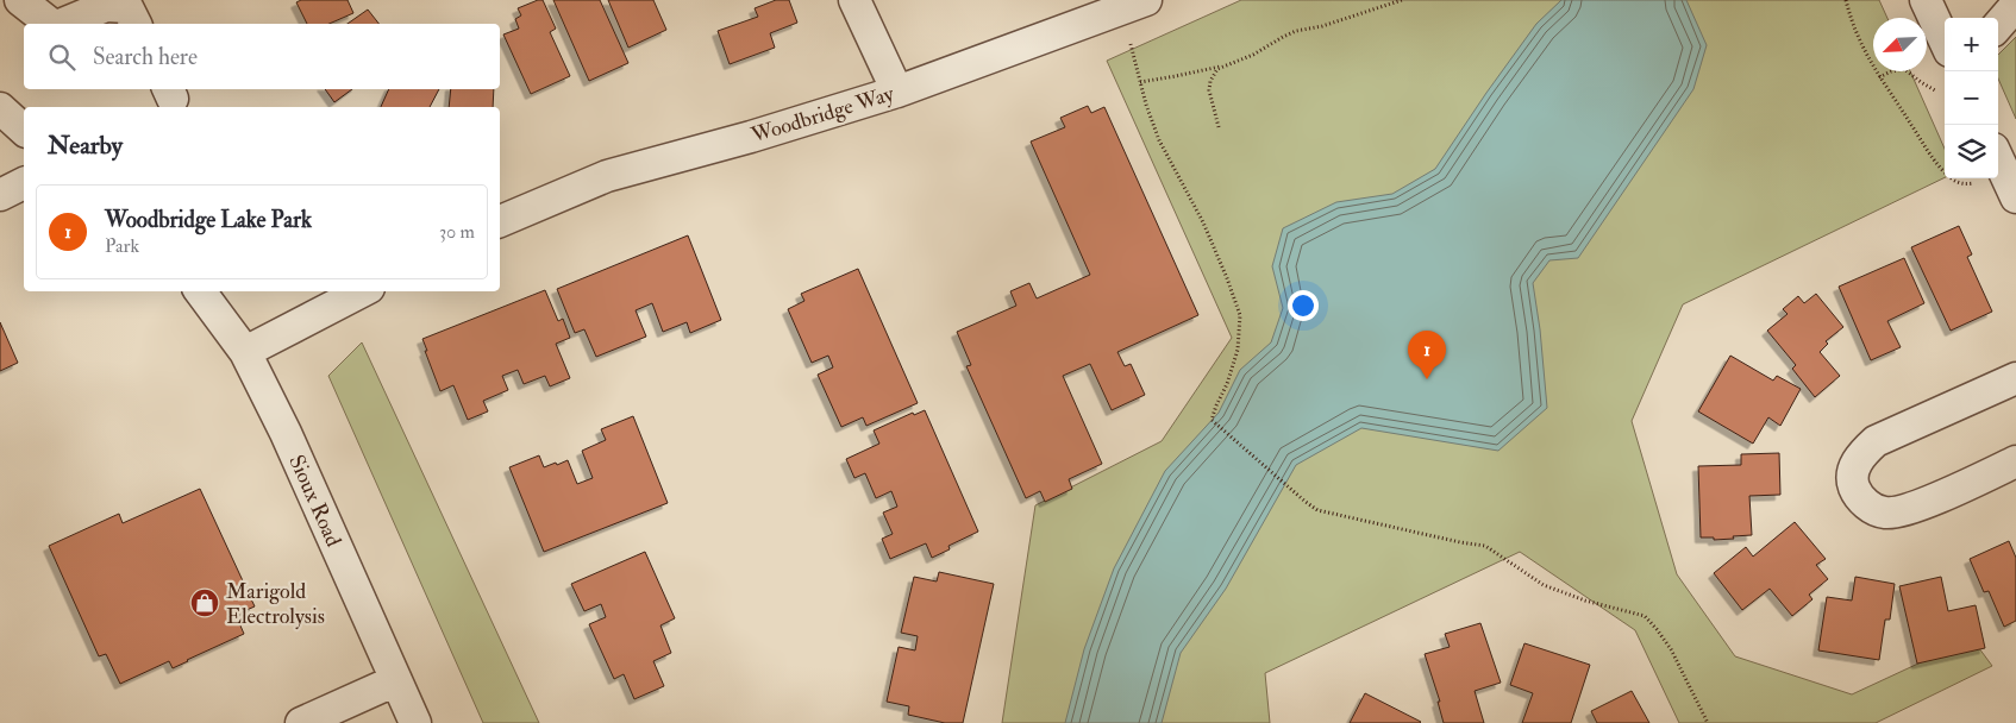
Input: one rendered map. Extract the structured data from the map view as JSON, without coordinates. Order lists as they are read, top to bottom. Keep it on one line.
{"streets":{"street":["Woodbridge Way","Sioux Road"]},"places":{"shop":["Marigold Electrolysis"]},"north":"bottom left","page":{"map_buttons":["+","−"],"search":"Search here","heading":"Nearby","list":[{"mark":"1","name":"Woodbridge Lake Park","note":"Park","value":"30 m"}],"pins":"1"}}
